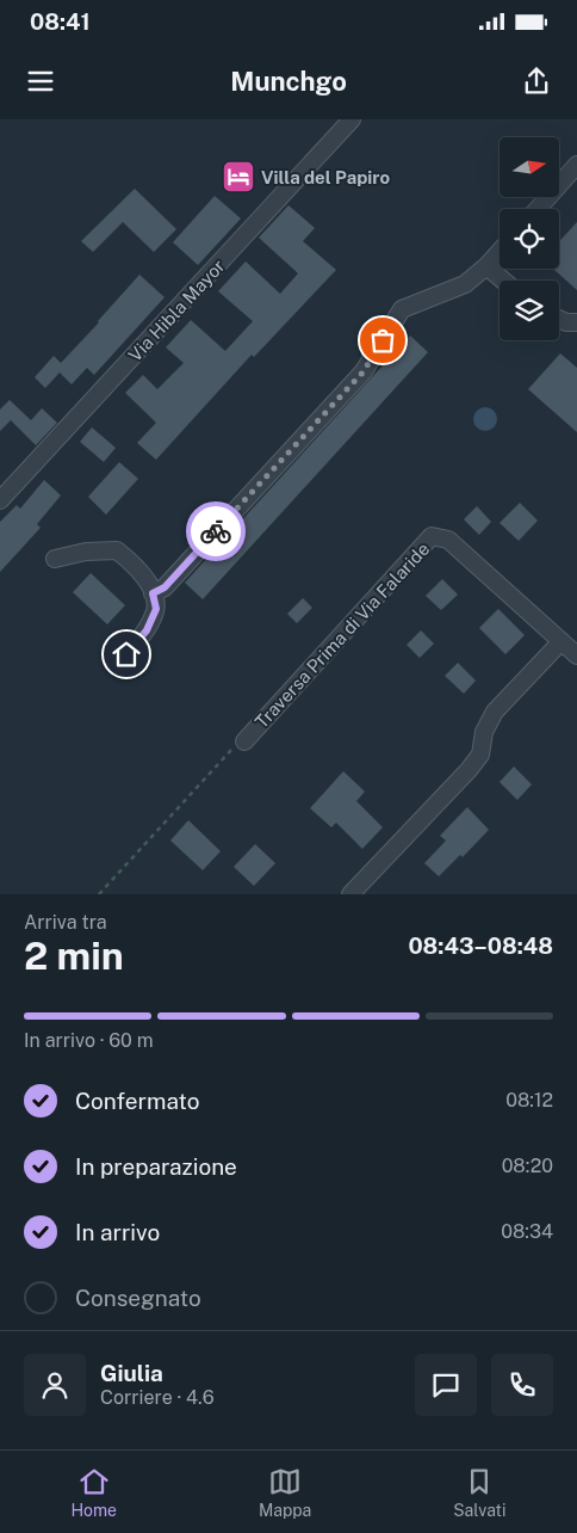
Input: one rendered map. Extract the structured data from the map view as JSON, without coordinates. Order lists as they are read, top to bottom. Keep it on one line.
{"streets":{"street":["Via Hibla Mayor","Traversa Prima di Via Falaride"]},"places":{"hotel":["Villa del Papiro"]},"north":"right","page":{"status":"08:41","header":"Munchgo","heading":["2 min","Arriva tra","08:43–08:48"],"panel":["Giulia","Corriere · 4.6"],"bar":"In arrivo · 60 m","list":[["Confermato","08:12"],["In preparazione","08:20"],["In arrivo","08:34"],"Consegnato"],"tabs":["Home","Mappa","Salvati"]}}
